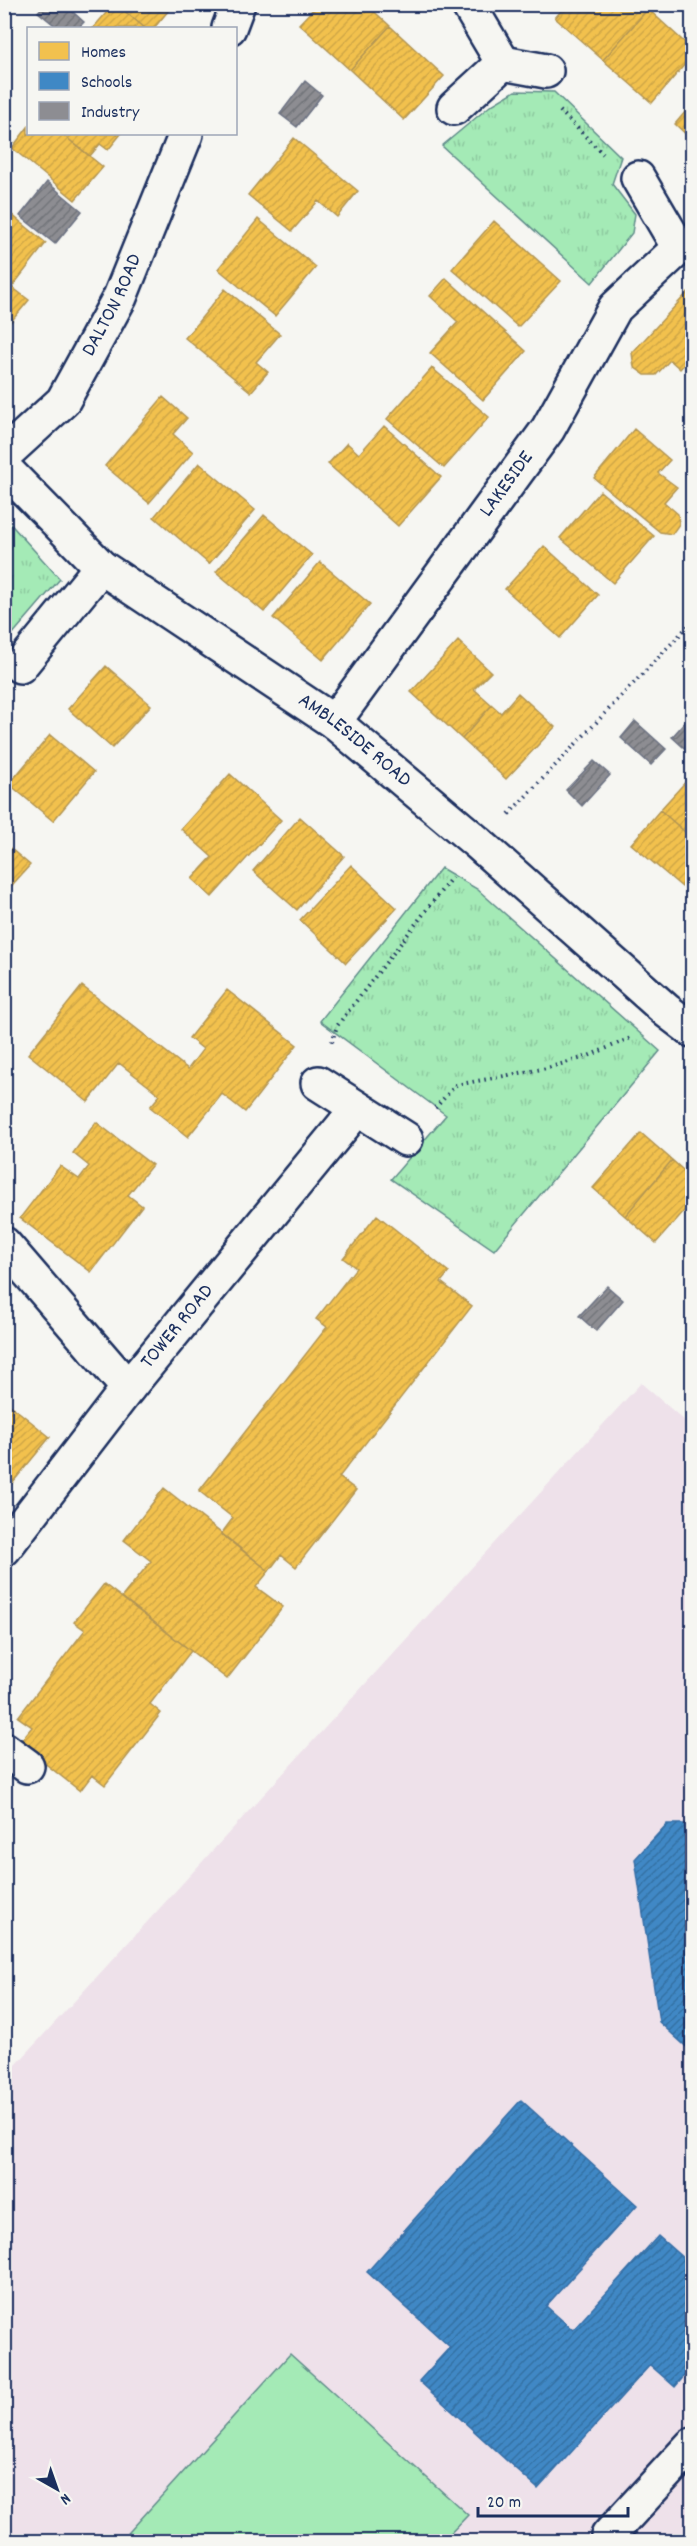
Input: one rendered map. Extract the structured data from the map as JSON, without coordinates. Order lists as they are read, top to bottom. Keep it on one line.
{"streets":{"street":["DALTON ROAD","LAKESIDE","AMBLESIDE ROAD","TOWER ROAD"]},"crossings":[["LAKESIDE","AMBLESIDE ROAD"]],"legend":["Homes","Schools","Industry"],"scale_bar":"20 m","north":"bottom right"}
